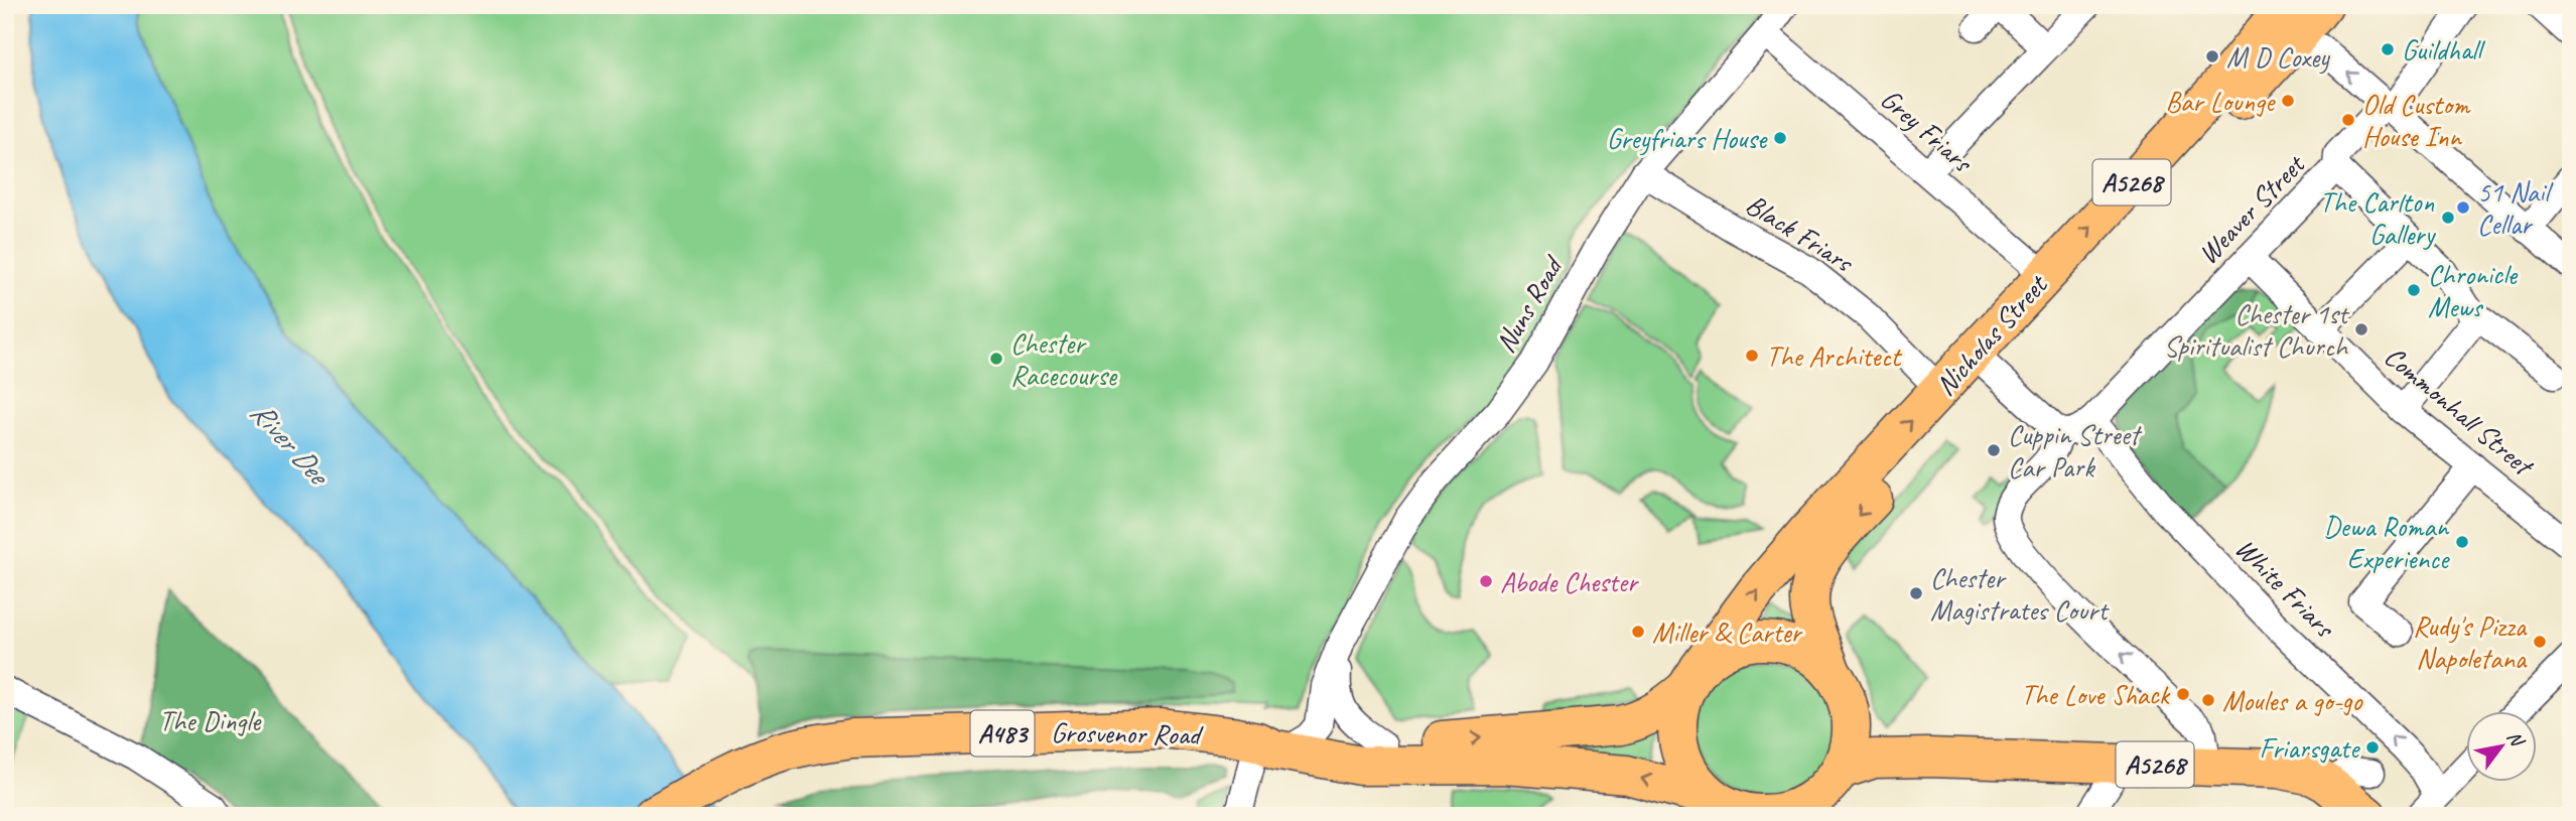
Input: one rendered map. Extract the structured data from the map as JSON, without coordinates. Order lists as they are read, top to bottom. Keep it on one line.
{"streets":{"highway":["A5268","Nicholas Street","A483","Grosvenor Road"],"street":["Grey Friars","Weaver Street","Black Friars","Nuns Road","Commonhall Street","White Friars"]},"crossings":[["Grey Friars","Nuns Road"],["Grey Friars","Nicholas Street"],["A5268","Nicholas Street"],["A5268","Grosvenor Road"],["Weaver Street","Commonhall Street"],["Weaver Street","White Friars"],["Black Friars","Nuns Road"],["Black Friars","Nicholas Street"],["Nuns Road","Grosvenor Road"],["Nicholas Street","Grosvenor Road"]],"one_way":["White Friars"],"water":["River Dee"],"parks":["The Dingle"],"places":["Guildhall","M D Coxey","Bar Lounge","Old Custom House Inn","Greyfriars House","51 Nail Cellar","The Carlton Gallery","Chronicle Mews","Chester 1st Spiritualist Church","The Architect","Chester Racecourse","Cuppin Street Car Park","Dewa Roman Experience","Abode Chester","Chester Magistrates Court","Miller & Carter","Rudy's Pizza Napoletana","The Love Shack","Moules a go-go","Friarsgate"],"north":"top right"}
